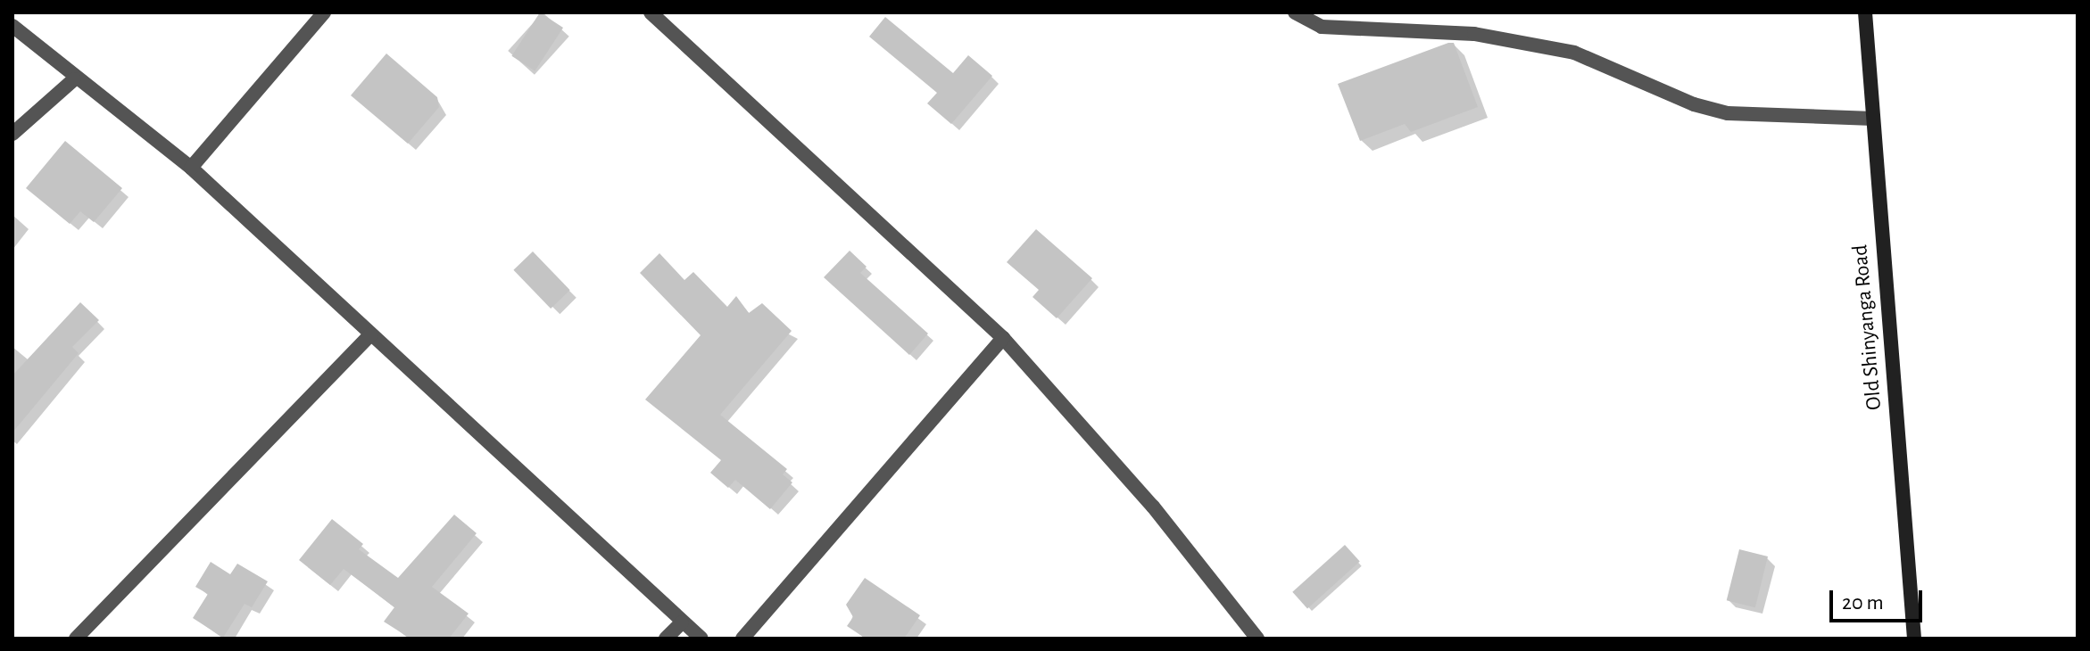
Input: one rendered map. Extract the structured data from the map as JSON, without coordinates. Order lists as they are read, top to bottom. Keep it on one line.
{"streets":{"main road":["Old Shinyanga Road"]},"scale_bar":"20 m"}
